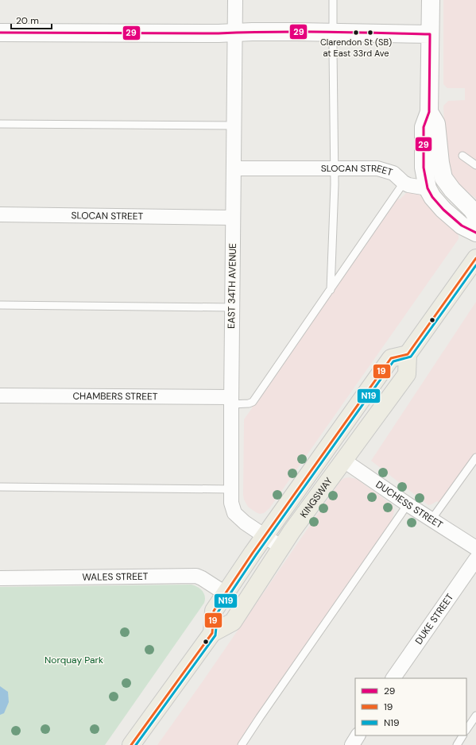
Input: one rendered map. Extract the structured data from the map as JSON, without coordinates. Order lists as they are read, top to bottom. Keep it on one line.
{"streets":{"main road":["KINGSWAY"],"street":["SLOCAN STREET","EAST 34TH AVENUE","CHAMBERS STREET","DUCHESS STREET","WALES STREET","DUKE STREET"]},"crossings":[["SLOCAN STREET","EAST 34TH AVENUE"],["EAST 34TH AVENUE","CHAMBERS STREET"],["EAST 34TH AVENUE","KINGSWAY"],["KINGSWAY","DUCHESS STREET"],["KINGSWAY","WALES STREET"]],"parks":["Norquay Park"],"places":["Clarendon St (SB) at East 33rd Ave"],"lines":["transit line 29","transit line 19","transit line N19"],"legend":["29","19","N19"],"scale_bar":"20 m"}
